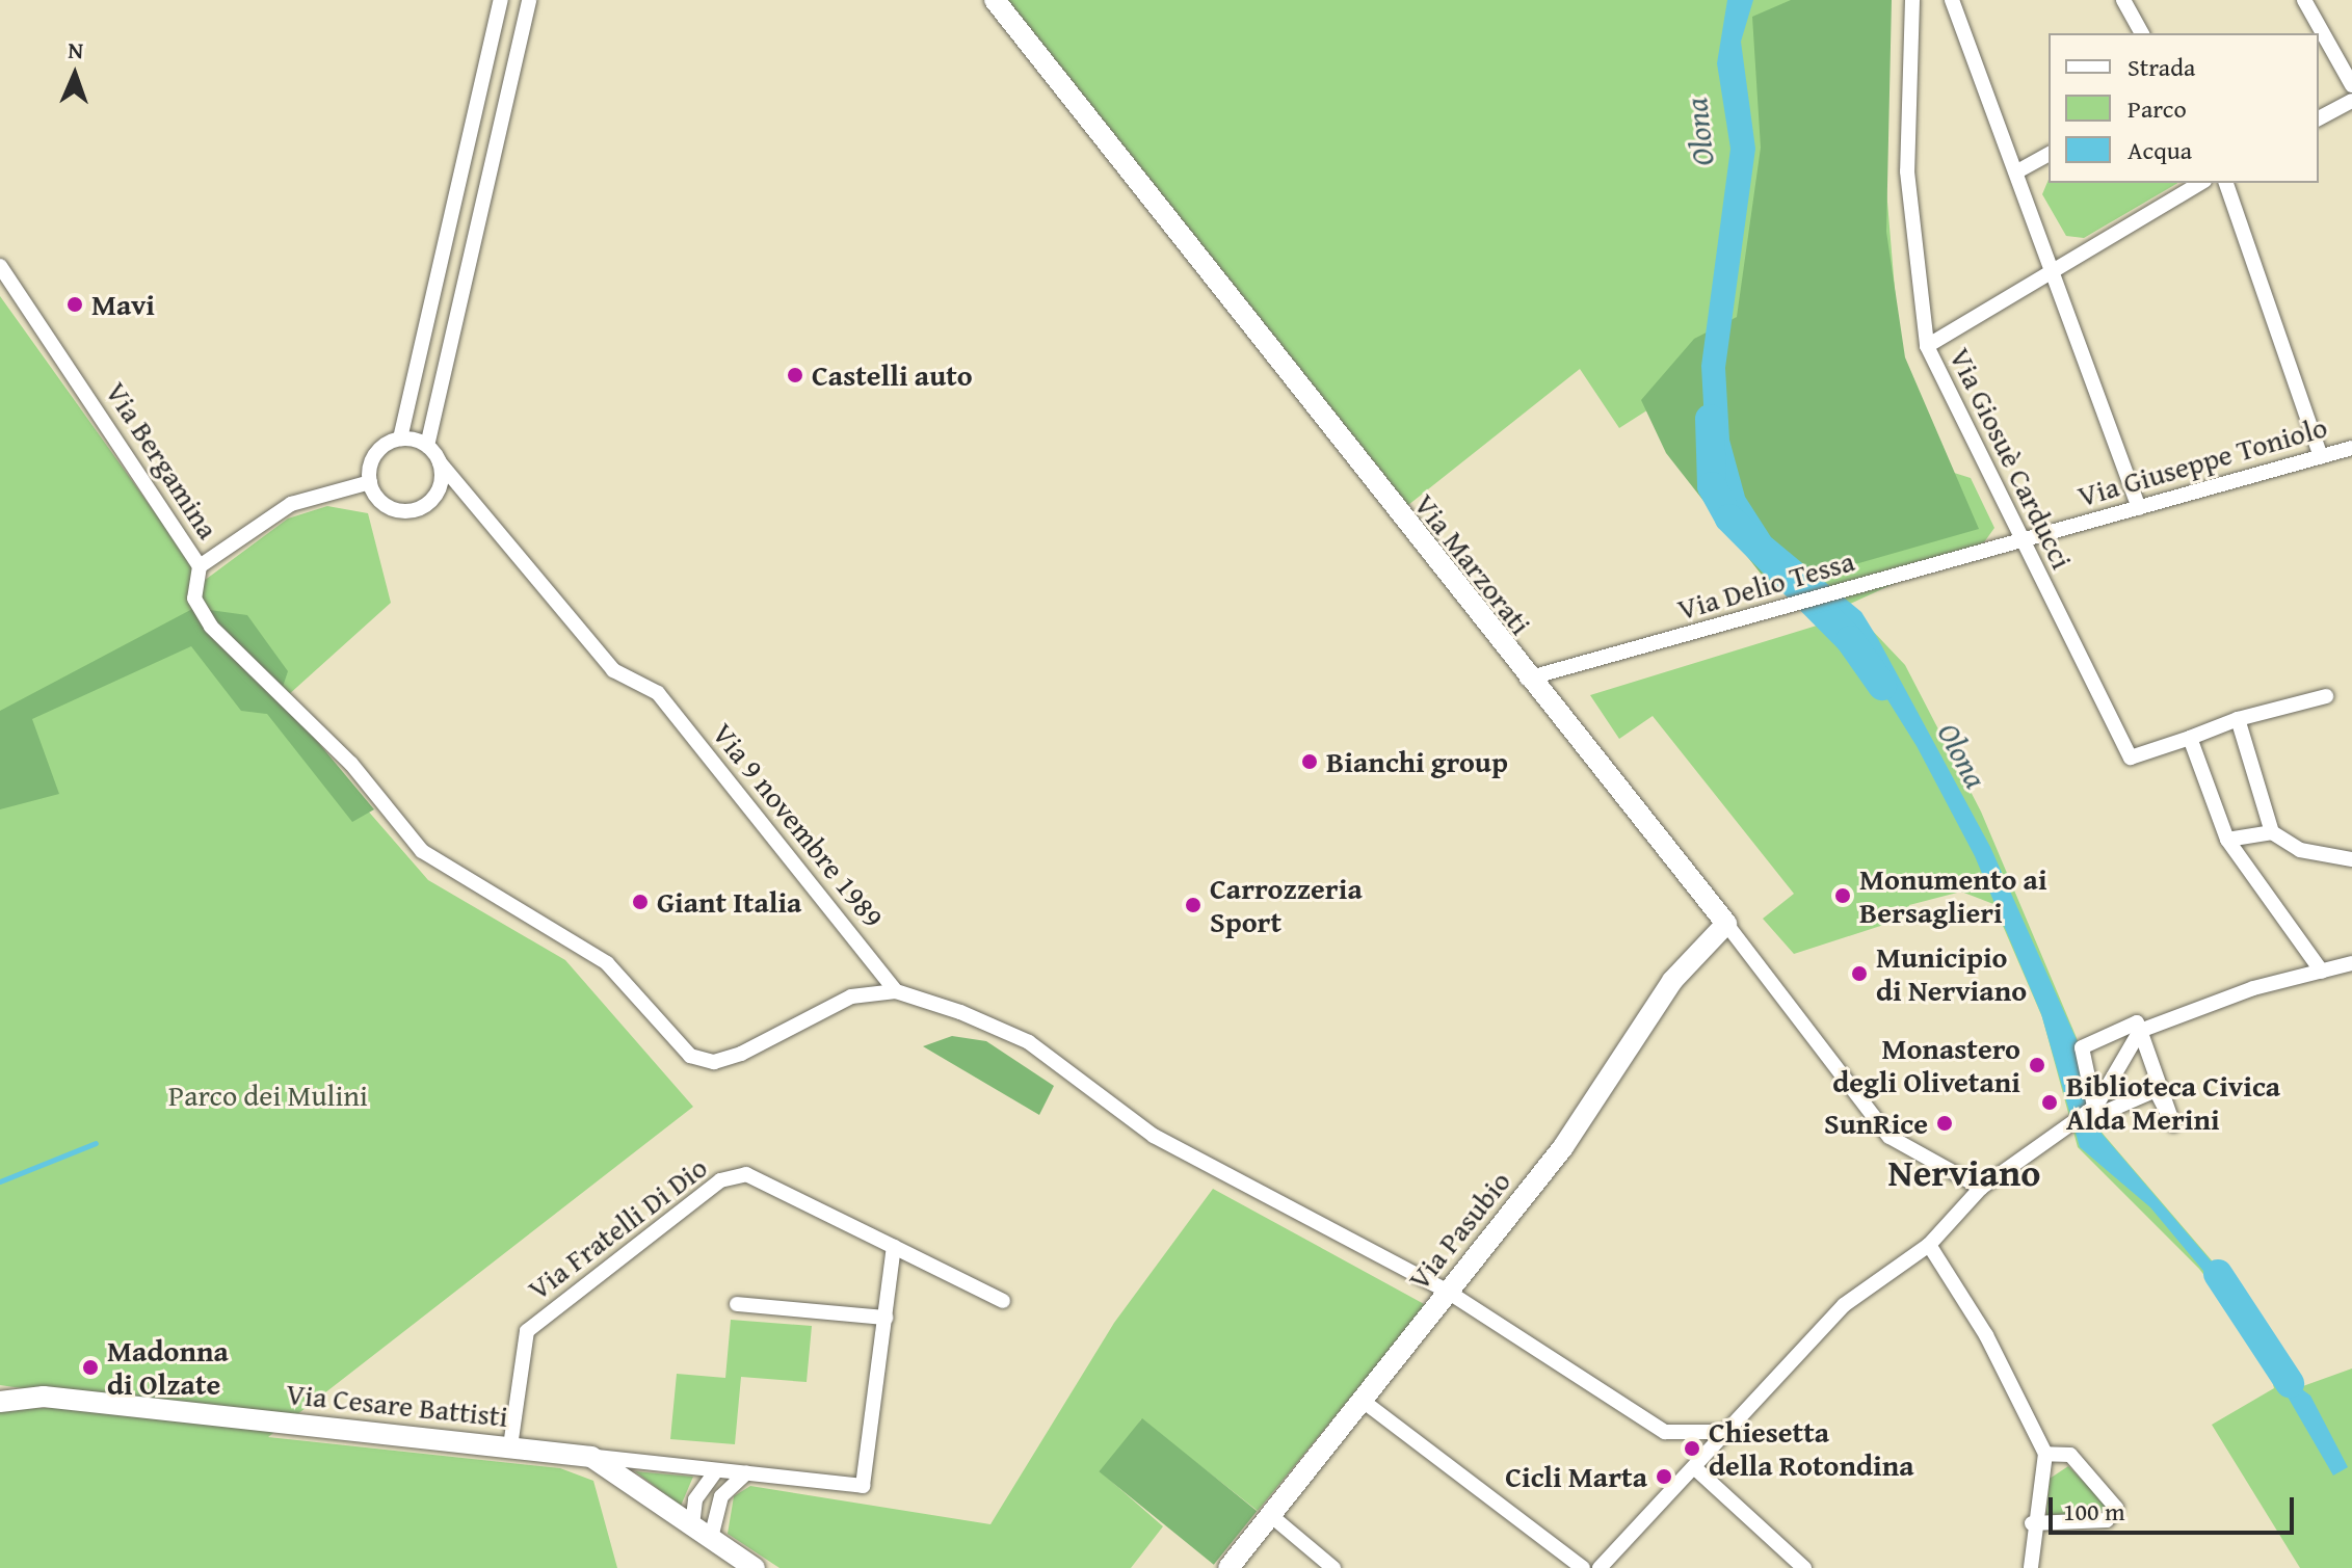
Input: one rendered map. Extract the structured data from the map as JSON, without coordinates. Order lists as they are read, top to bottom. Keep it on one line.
{"streets":{"street":["Via Giosuè Carducci","Via Bergamina","Via Giuseppe Toniolo","Via Marzorati","Via Delio Tessa","Via 9 novembre 1989","Via Fratelli Di Dio","Via Pasubio","Via Cesare Battisti"]},"crossings":[["Via Giosuè Carducci","Via Giuseppe Toniolo"],["Via Giosuè Carducci","Via Delio Tessa"],["Via Bergamina","Via 9 novembre 1989"],["Via Giuseppe Toniolo","Via Delio Tessa"],["Via Marzorati","Via Delio Tessa"],["Via Marzorati","Via Pasubio"],["Via Fratelli Di Dio","Via Cesare Battisti"]],"districts":["Nerviano"],"water":["Olona"],"parks":["Parco dei Mulini"],"places":["Mavi","Castelli auto","Bianchi group","Monumento ai Bersaglieri","Giant Italia","Carrozzeria Sport","Municipio di Nerviano","Monastero degli Olivetani","Biblioteca Civica Alda Merini","SunRice","Madonna di Olzate","Chiesetta della Rotondina","Cicli Marta"],"legend":["Strada","Parco","Acqua"],"scale_bar":"100 m","north":"top"}
